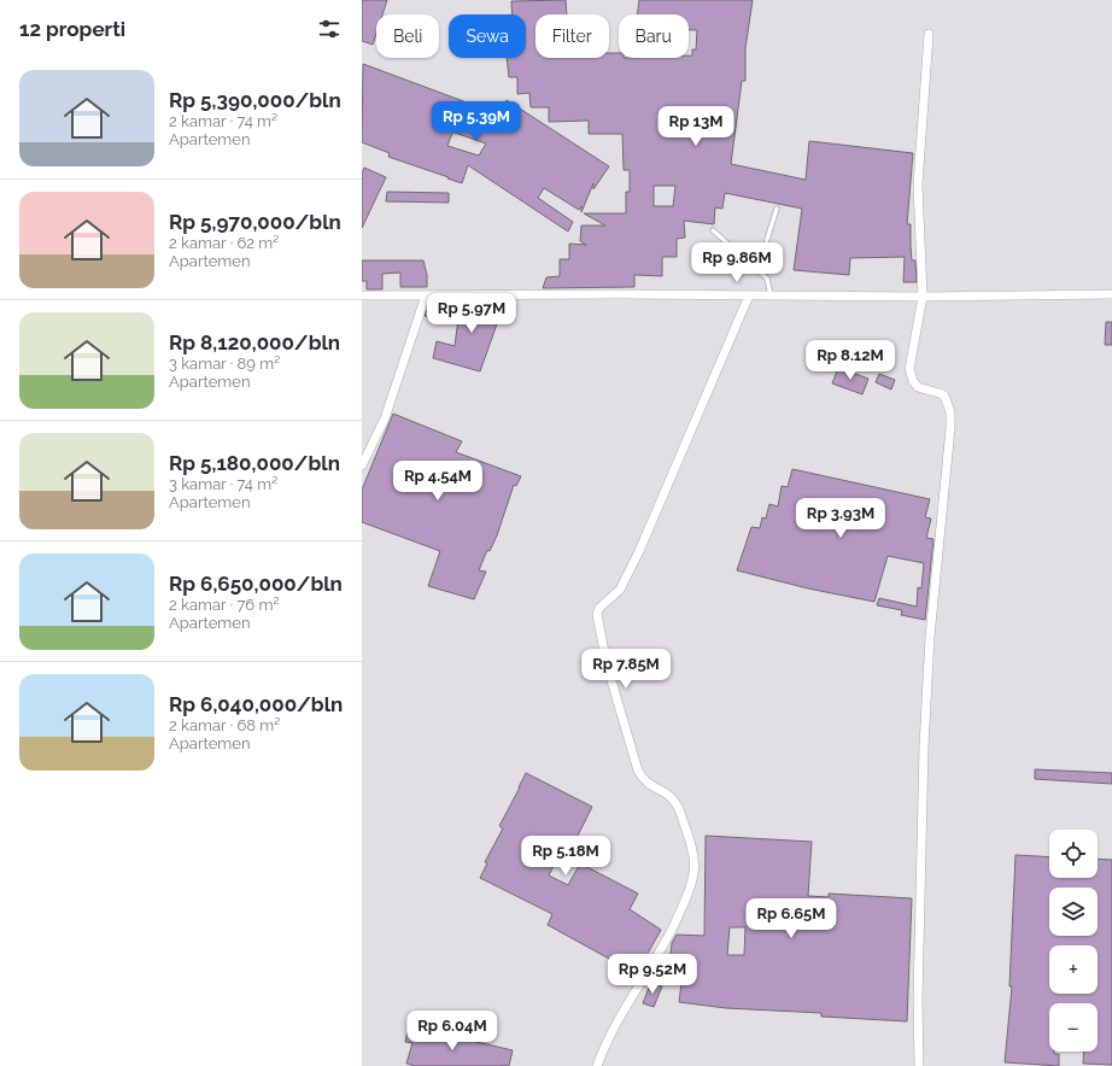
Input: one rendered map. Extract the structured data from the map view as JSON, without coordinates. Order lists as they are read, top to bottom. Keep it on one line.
{"page":{"heading":"12 properti","chip":["Beli","Sewa","Filter","Baru"],"list":[{"name":"Rp 5,390,000/bln","note":"2 kamar · 74 m² · Apartemen"},{"name":"Rp 5,970,000/bln","note":"2 kamar · 62 m² · Apartemen"},{"name":"Rp 8,120,000/bln","note":"3 kamar · 89 m² · Apartemen"},{"name":"Rp 5,180,000/bln","note":"3 kamar · 74 m² · Apartemen"},{"name":"Rp 6,650,000/bln","note":"2 kamar · 76 m² · Apartemen"},{"name":"Rp 6,040,000/bln","note":"2 kamar · 68 m² · Apartemen"}],"price":["Rp 5.39M","Rp 13M","Rp 9.86M","Rp 5.97M","Rp 8.12M","Rp 4.54M","Rp 3.93M","Rp 7.85M","Rp 5.18M","Rp 6.65M","Rp 9.52M","Rp 6.04M"],"map_buttons":["+","−"]}}
